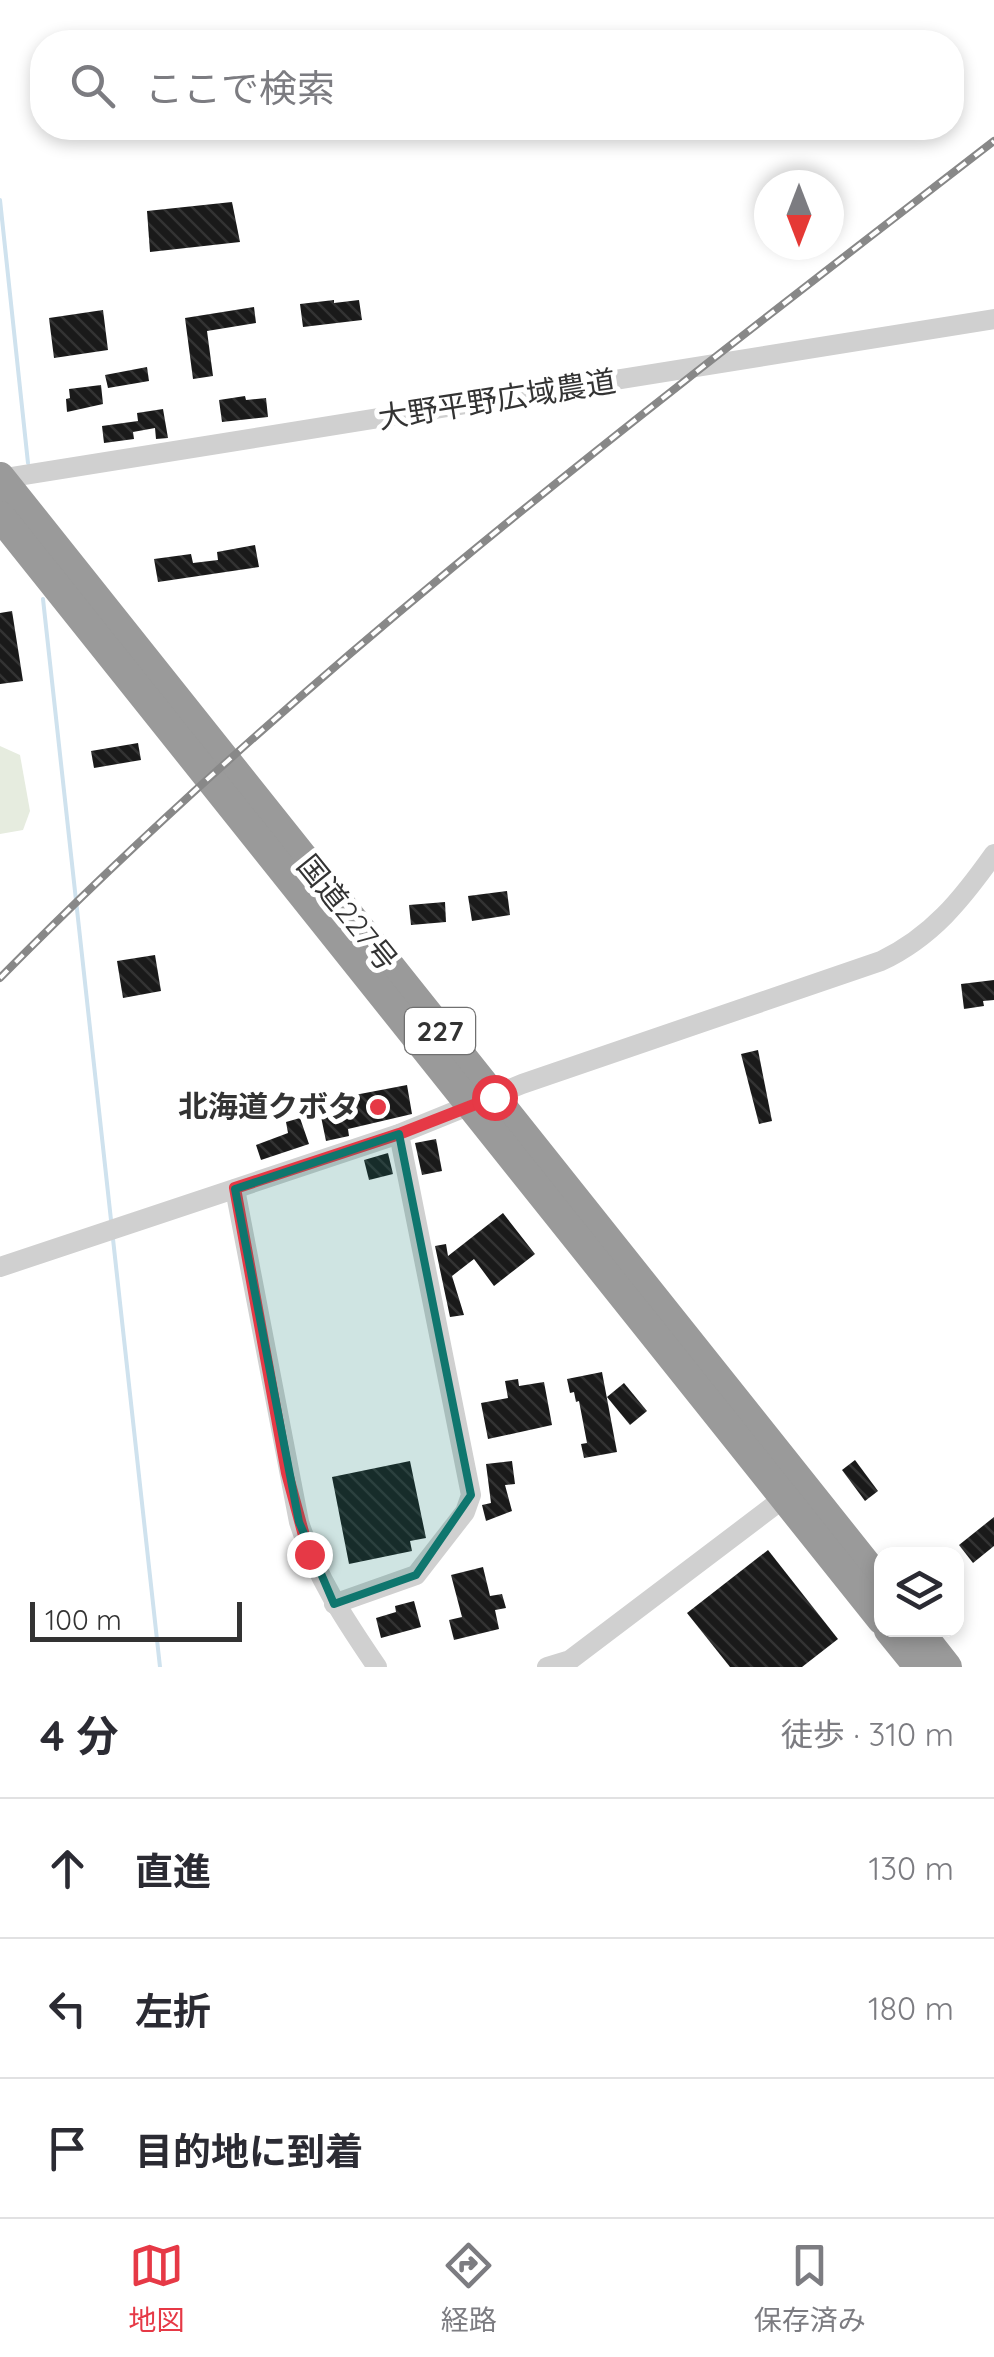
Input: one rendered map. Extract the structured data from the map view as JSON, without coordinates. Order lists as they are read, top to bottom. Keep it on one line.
{"streets":{"highway":["国道227号","227"],"street":["大野平野広域農道"]},"crossings":[["大野平野広域農道","国道227号"]],"places":["北海道クボタ"],"scale_bar":"100 m","north":"bottom","page":{"search":"ここで検索","scale":"100 m","heading":["4 分","徒歩 · 310 m"],"list":[["直進","130 m"],["左折","180 m"],"目的地に到着"],"nav":["地図","経路","保存済み"]}}
